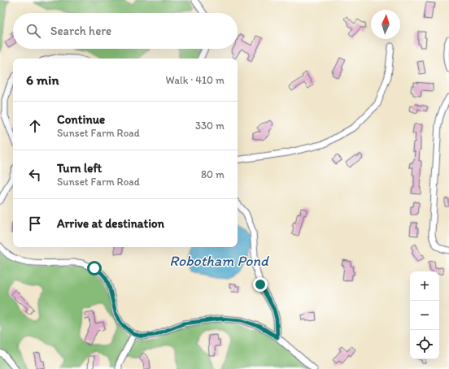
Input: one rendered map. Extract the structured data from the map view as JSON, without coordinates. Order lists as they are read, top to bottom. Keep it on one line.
{"water":["Robotham Pond"],"north":"top","page":{"search":"Search here","heading":["6 min","Walk · 410 m"],"list":[["Continue","Sunset Farm Road","330 m"],["Turn left","Sunset Farm Road","80 m"],"Arrive at destination"],"map_buttons":["+","−"]}}
